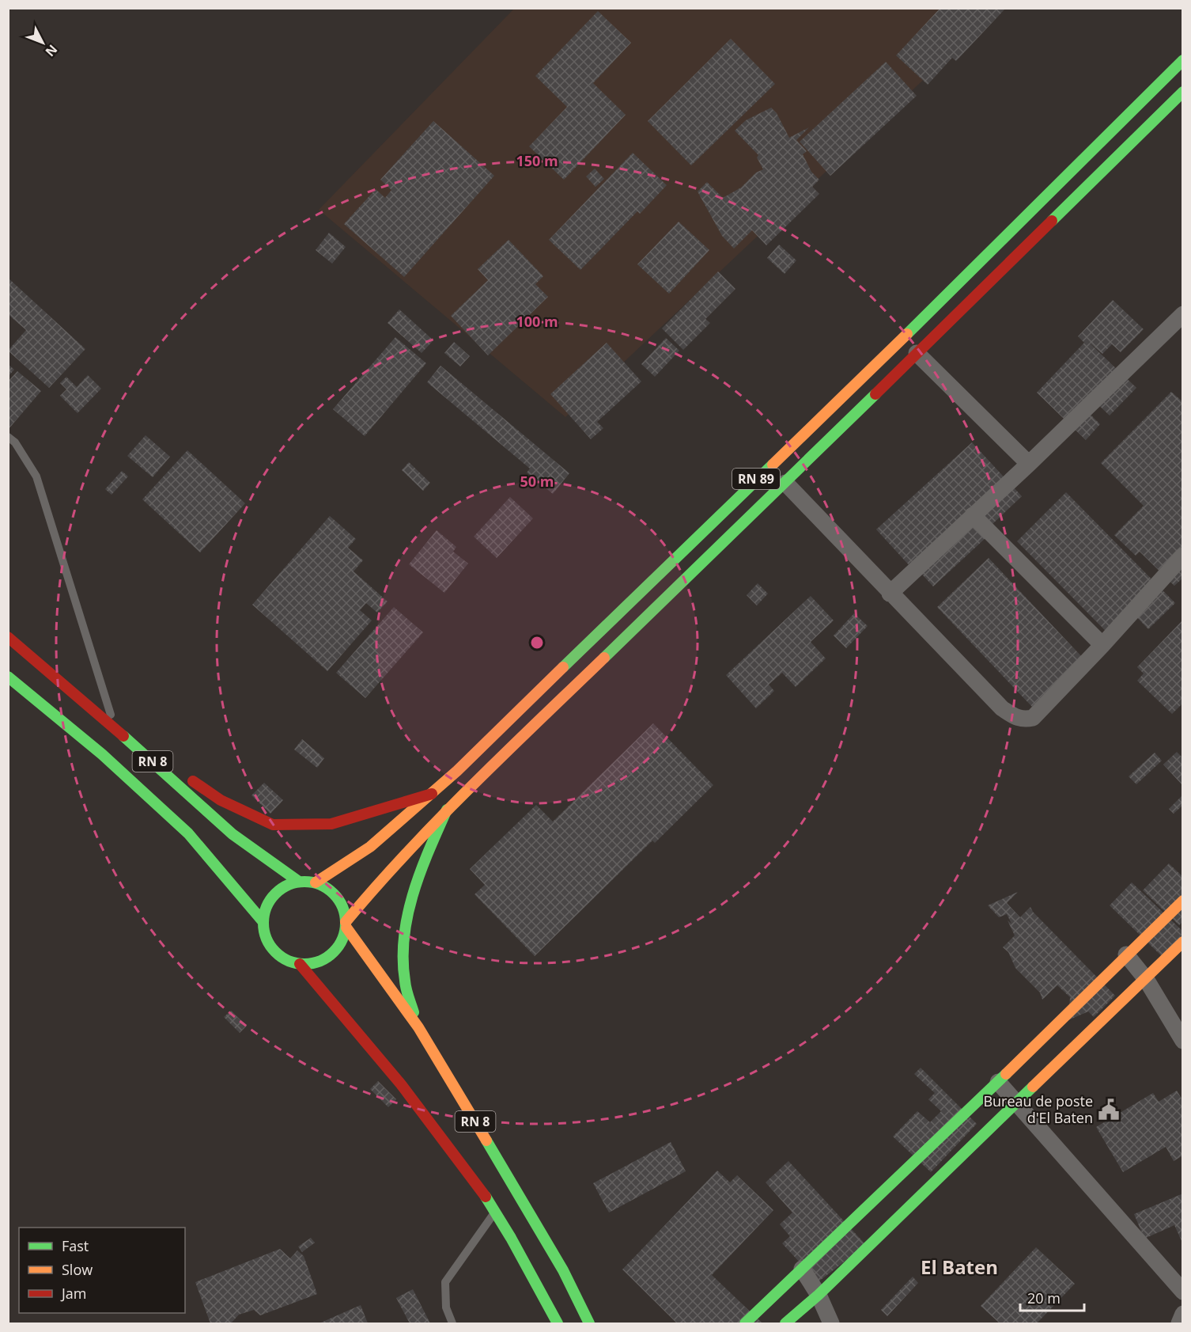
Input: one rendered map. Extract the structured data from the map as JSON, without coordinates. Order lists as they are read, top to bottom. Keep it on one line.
{"streets":{"main road":["RN 89","RN 8"]},"crossings":[["RN 89","RN 8"]],"districts":["El Baten"],"places":{"public building":["Bureau de poste d'El Baten"]},"legend":["Fast","Slow","Jam"],"scale_bar":"20 m","north":"bottom right","rings":["150 m","100 m","50 m"]}
